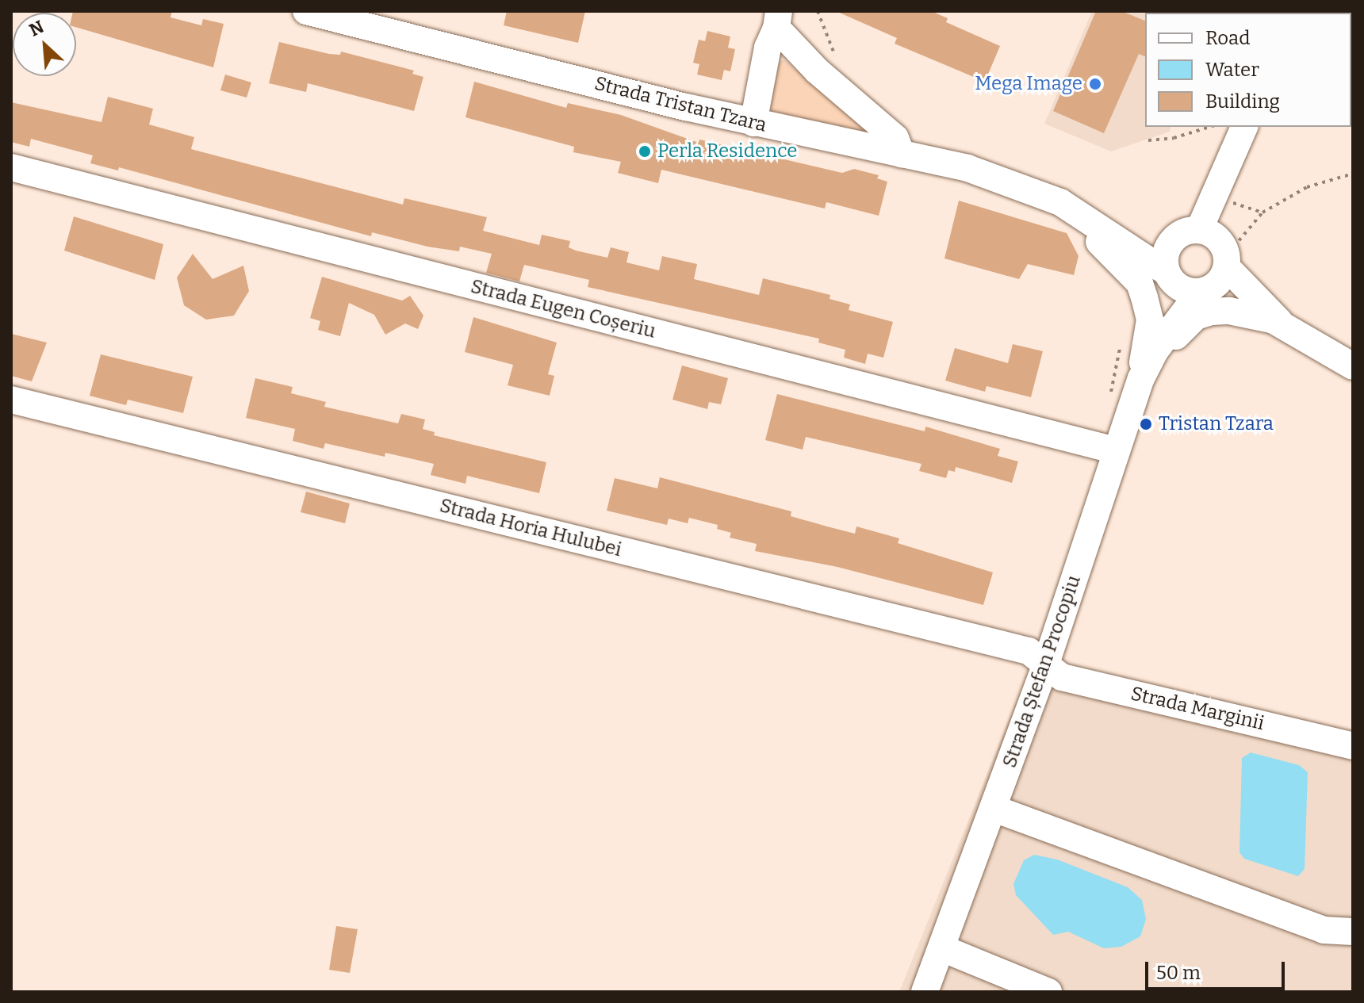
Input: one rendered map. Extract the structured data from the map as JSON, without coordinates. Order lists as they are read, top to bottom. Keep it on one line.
{"streets":{"street":["Strada Tristan Tzara","Strada Eugen Coșeriu","Strada Horia Hulubei","Strada Ștefan Procopiu","Strada Marginii"]},"crossings":[["Strada Tristan Tzara","Strada Ștefan Procopiu"],["Strada Eugen Coșeriu","Strada Ștefan Procopiu"],["Strada Horia Hulubei","Strada Ștefan Procopiu"],["Strada Horia Hulubei","Strada Marginii"],["Strada Ștefan Procopiu","Strada Marginii"]],"places":["Mega Image","Perla Residence","Tristan Tzara"],"legend":["Road","Water","Building"],"scale_bar":"50 m","north":"top left"}
